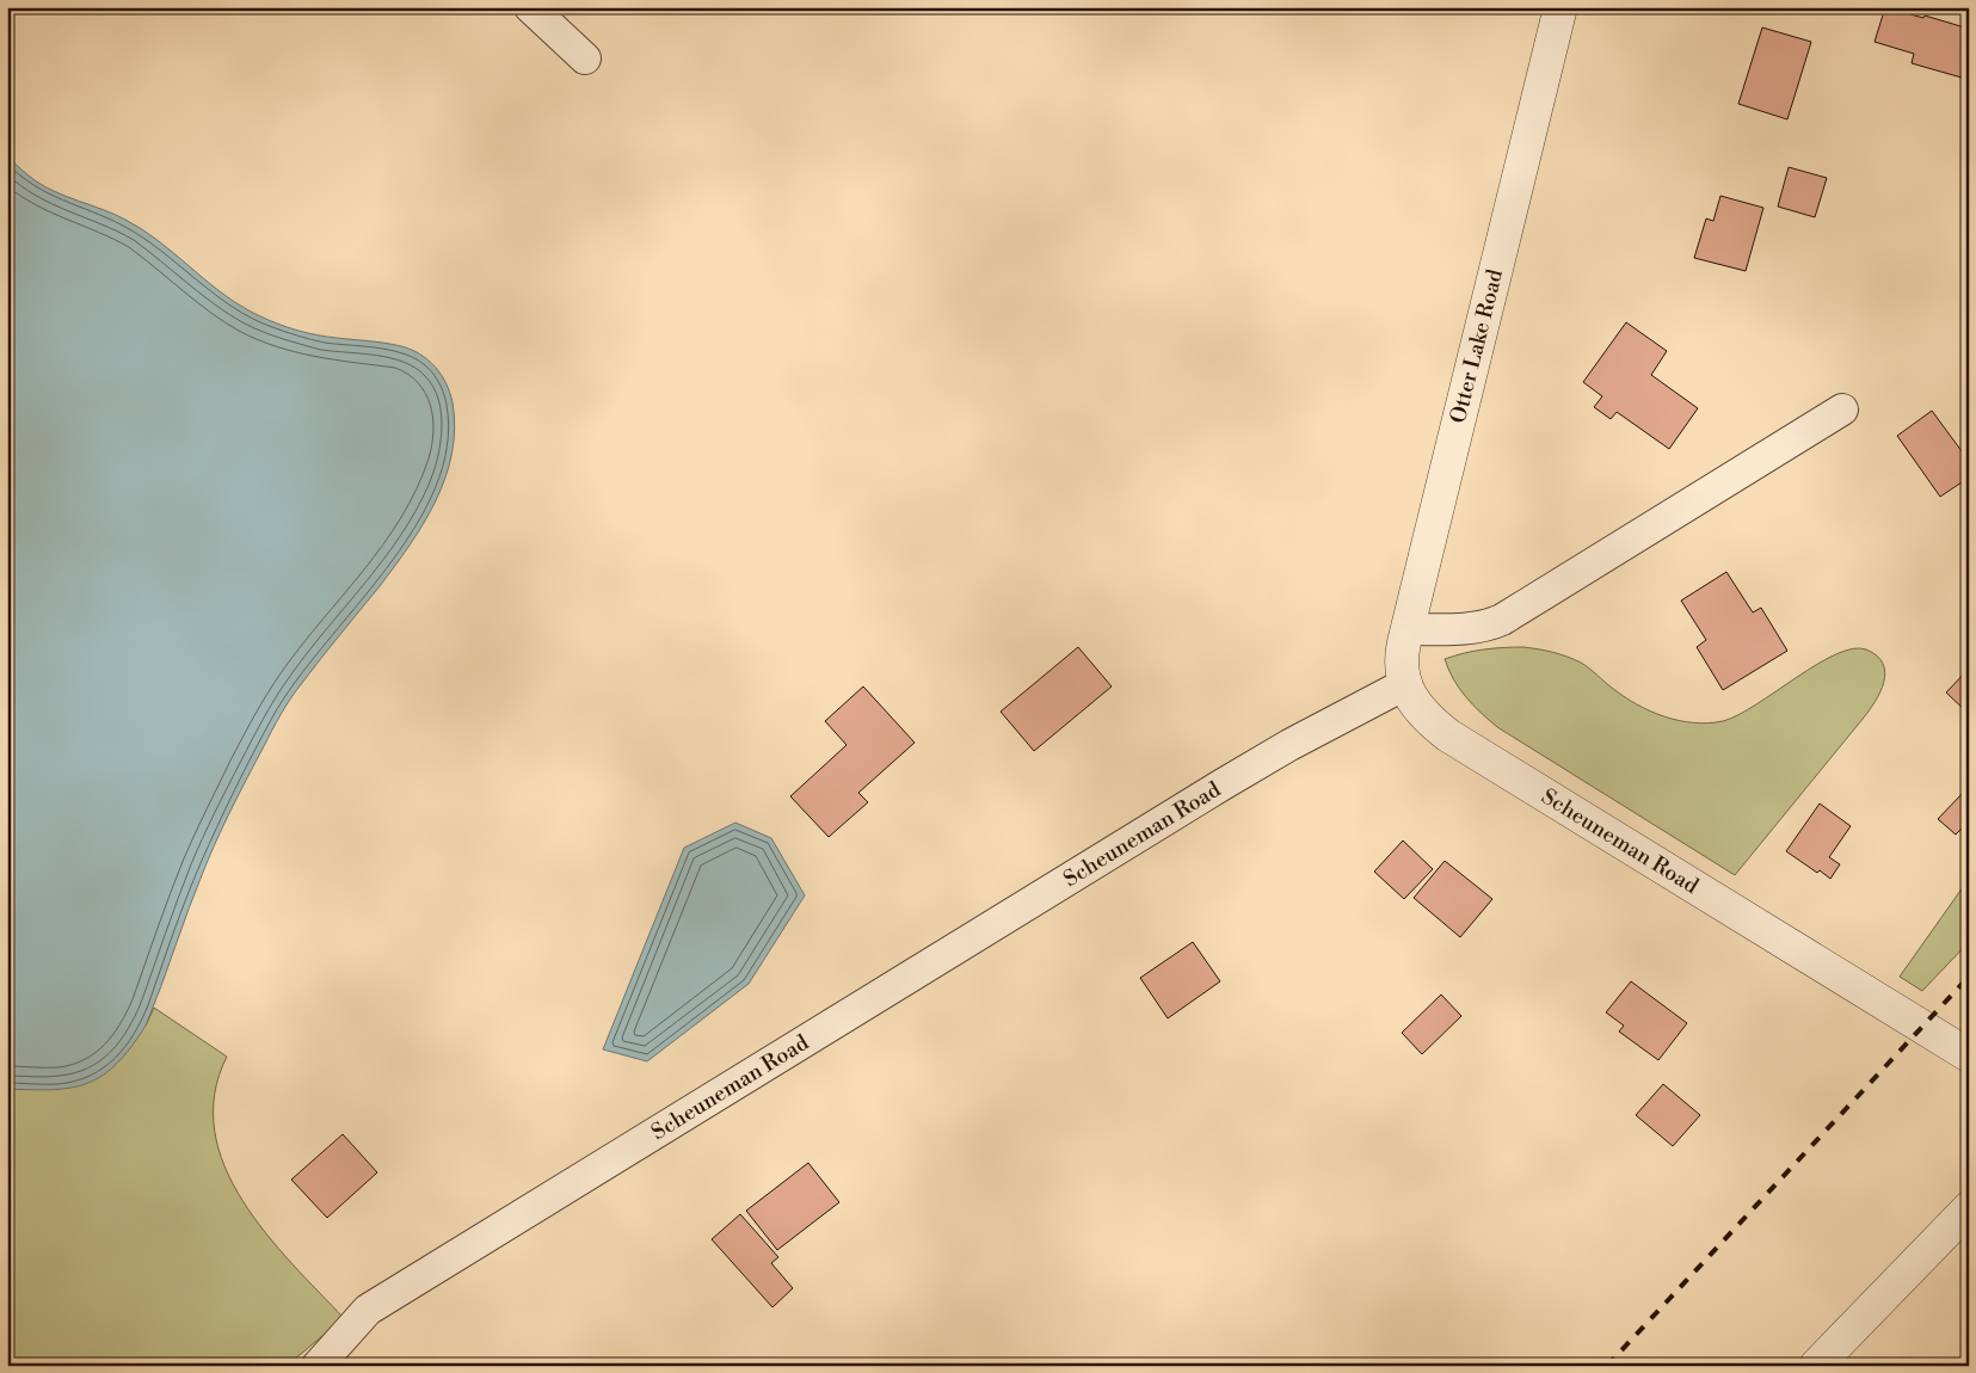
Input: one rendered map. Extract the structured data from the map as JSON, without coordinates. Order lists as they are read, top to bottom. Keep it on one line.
{"streets":{"street":["Otter Lake Road","Scheuneman Road"]},"crossings":[["Otter Lake Road","Scheuneman Road"]]}
